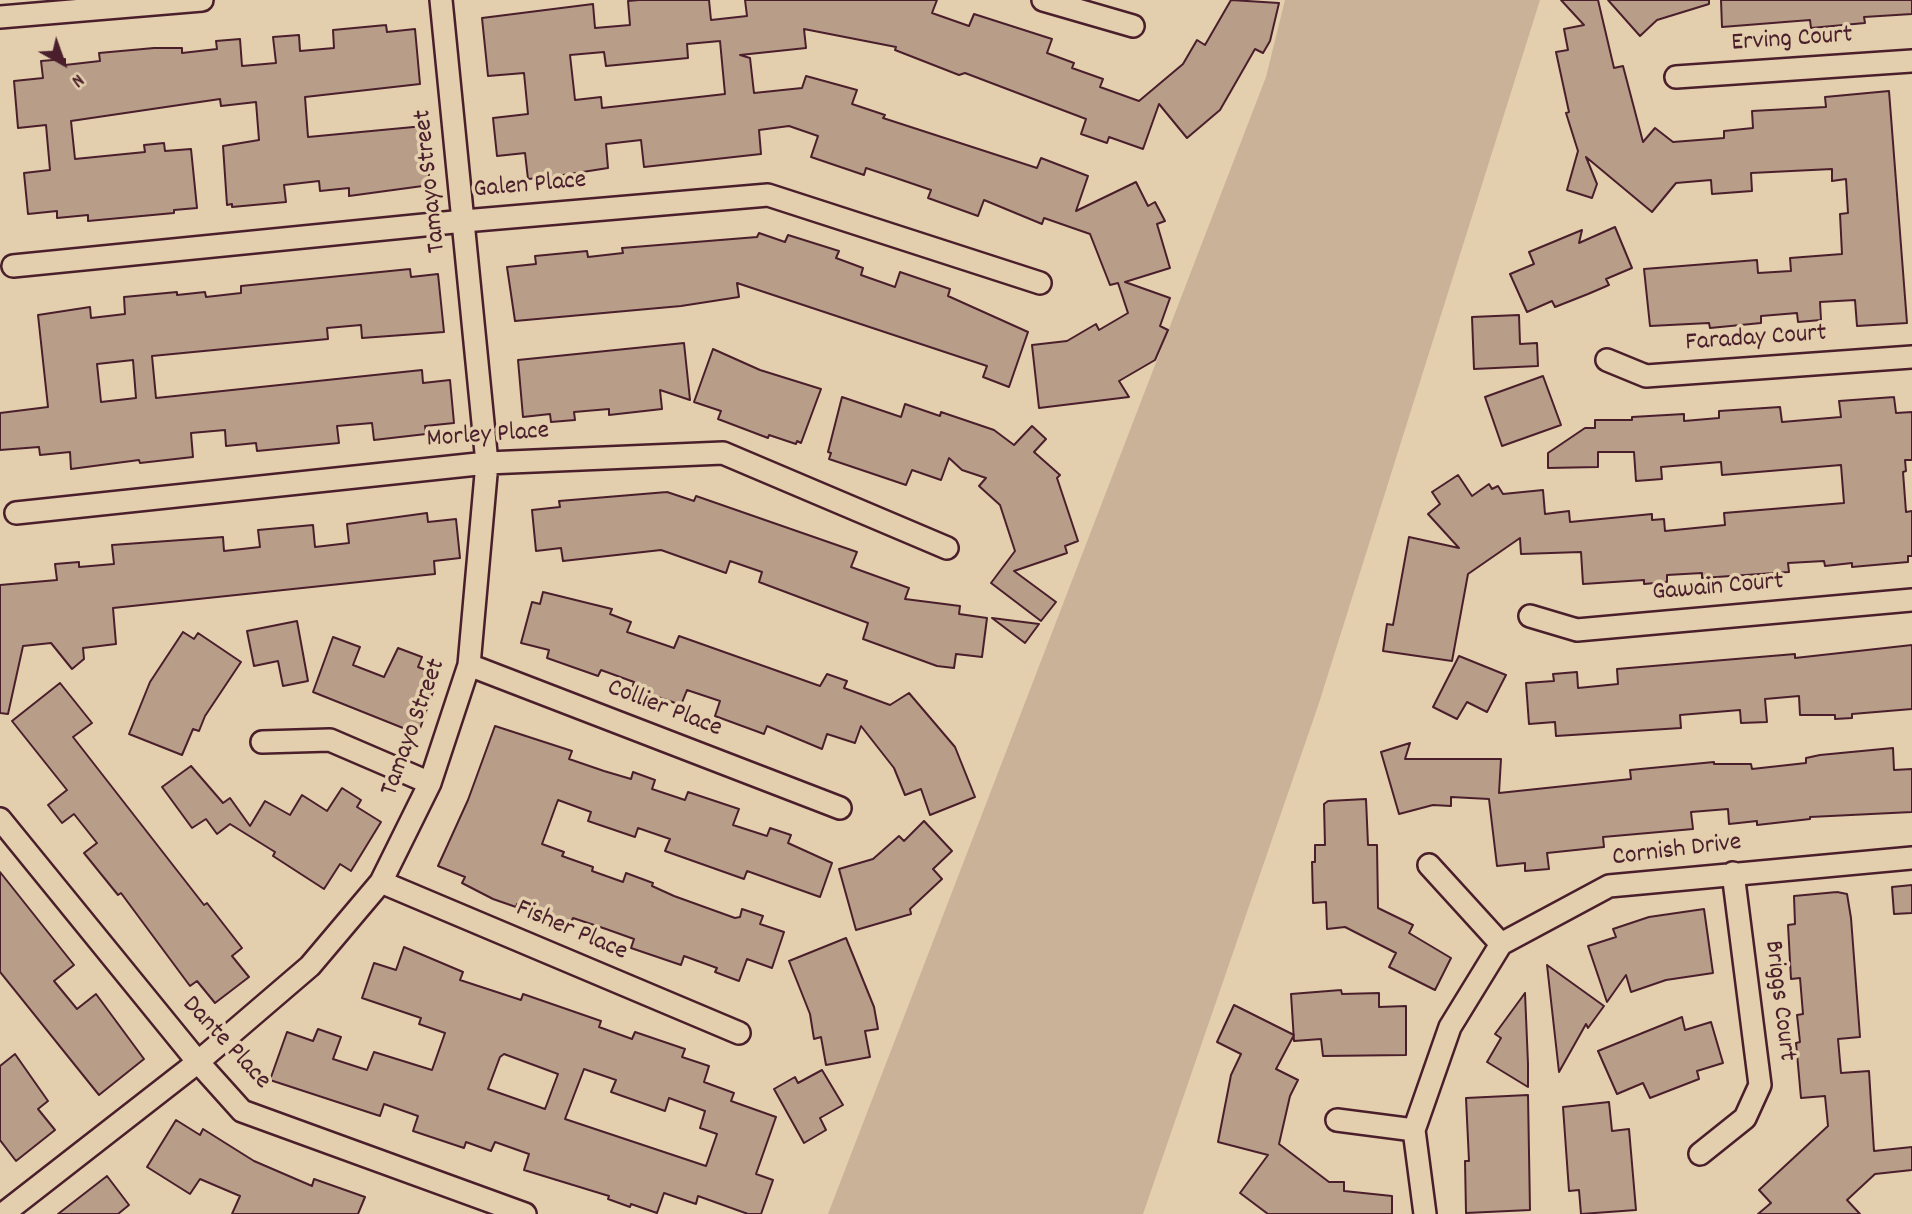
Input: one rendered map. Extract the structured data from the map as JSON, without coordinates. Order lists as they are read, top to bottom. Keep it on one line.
{"streets":{"street":["Erving Court","Tamayo Street","Galen Place","Faraday Court","Morley Place","Gawain Court","Collier Place","Cornish Drive","Fisher Place","Briggs Court","Dante Place"]},"crossings":[["Tamayo Street","Galen Place"],["Tamayo Street","Morley Place"],["Tamayo Street","Collier Place"],["Tamayo Street","Fisher Place"],["Tamayo Street","Dante Place"],["Cornish Drive","Briggs Court"]],"north":"bottom right"}
